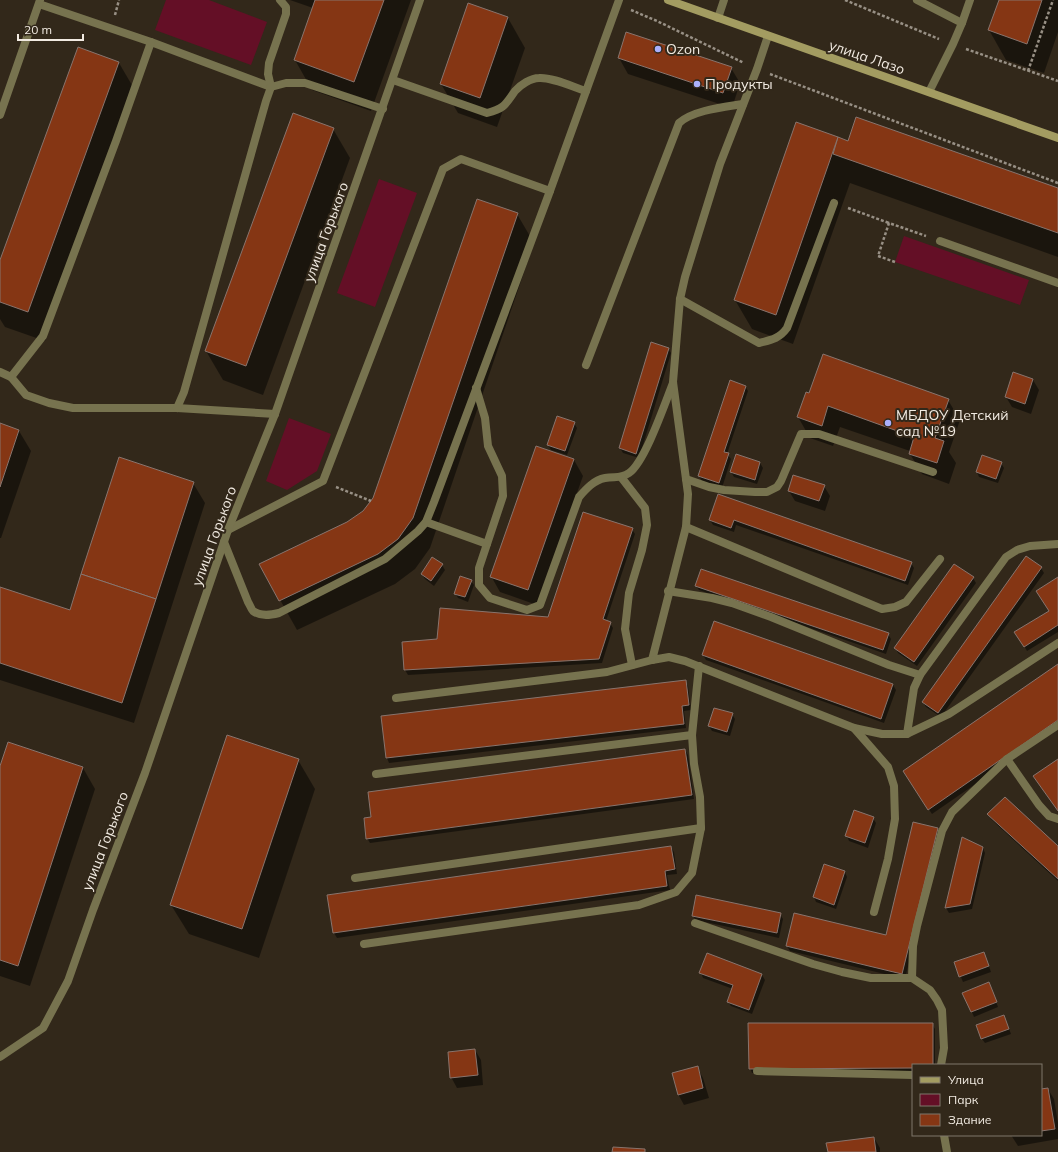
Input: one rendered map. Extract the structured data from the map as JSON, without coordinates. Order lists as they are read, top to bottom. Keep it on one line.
{"streets":{"main road":["улица Лазо"],"street":["улица Горького"]},"places":["Ozon","Продукты","МБДОУ Детский сад №19"],"legend":["Улица","Парк","Здание"],"scale_bar":"20 m"}
